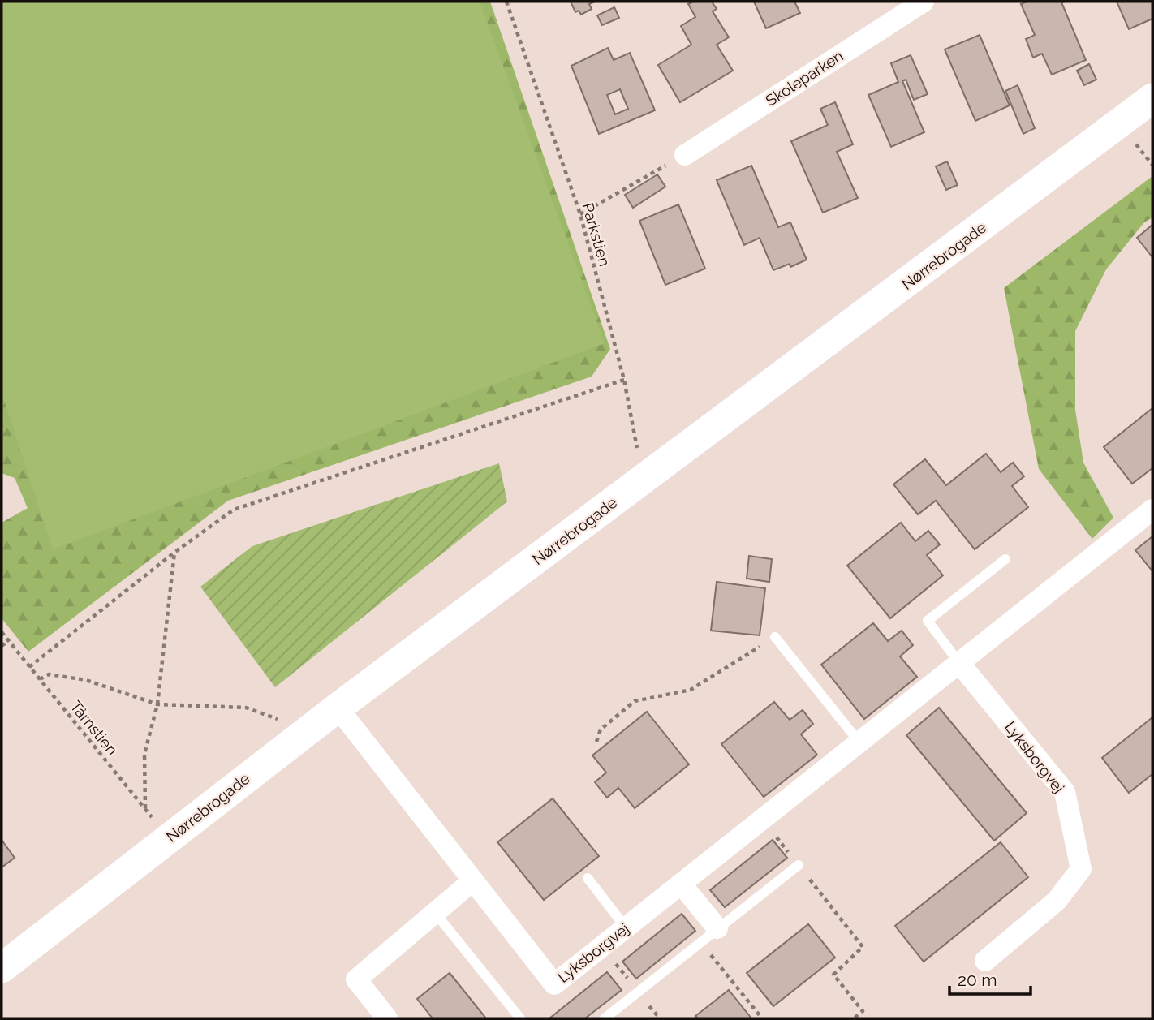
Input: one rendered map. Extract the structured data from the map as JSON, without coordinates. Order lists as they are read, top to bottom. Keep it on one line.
{"streets":{"street":["Skoleparken","Nørrebrogade","Lyksborgvej"],"path":["Parkstien","Tårnstien"]},"crossings":[["Parkstien","Nørrebrogade"],["Nørrebrogade","Tårnstien"],["Nørrebrogade","Lyksborgvej"]],"scale_bar":"20 m"}
